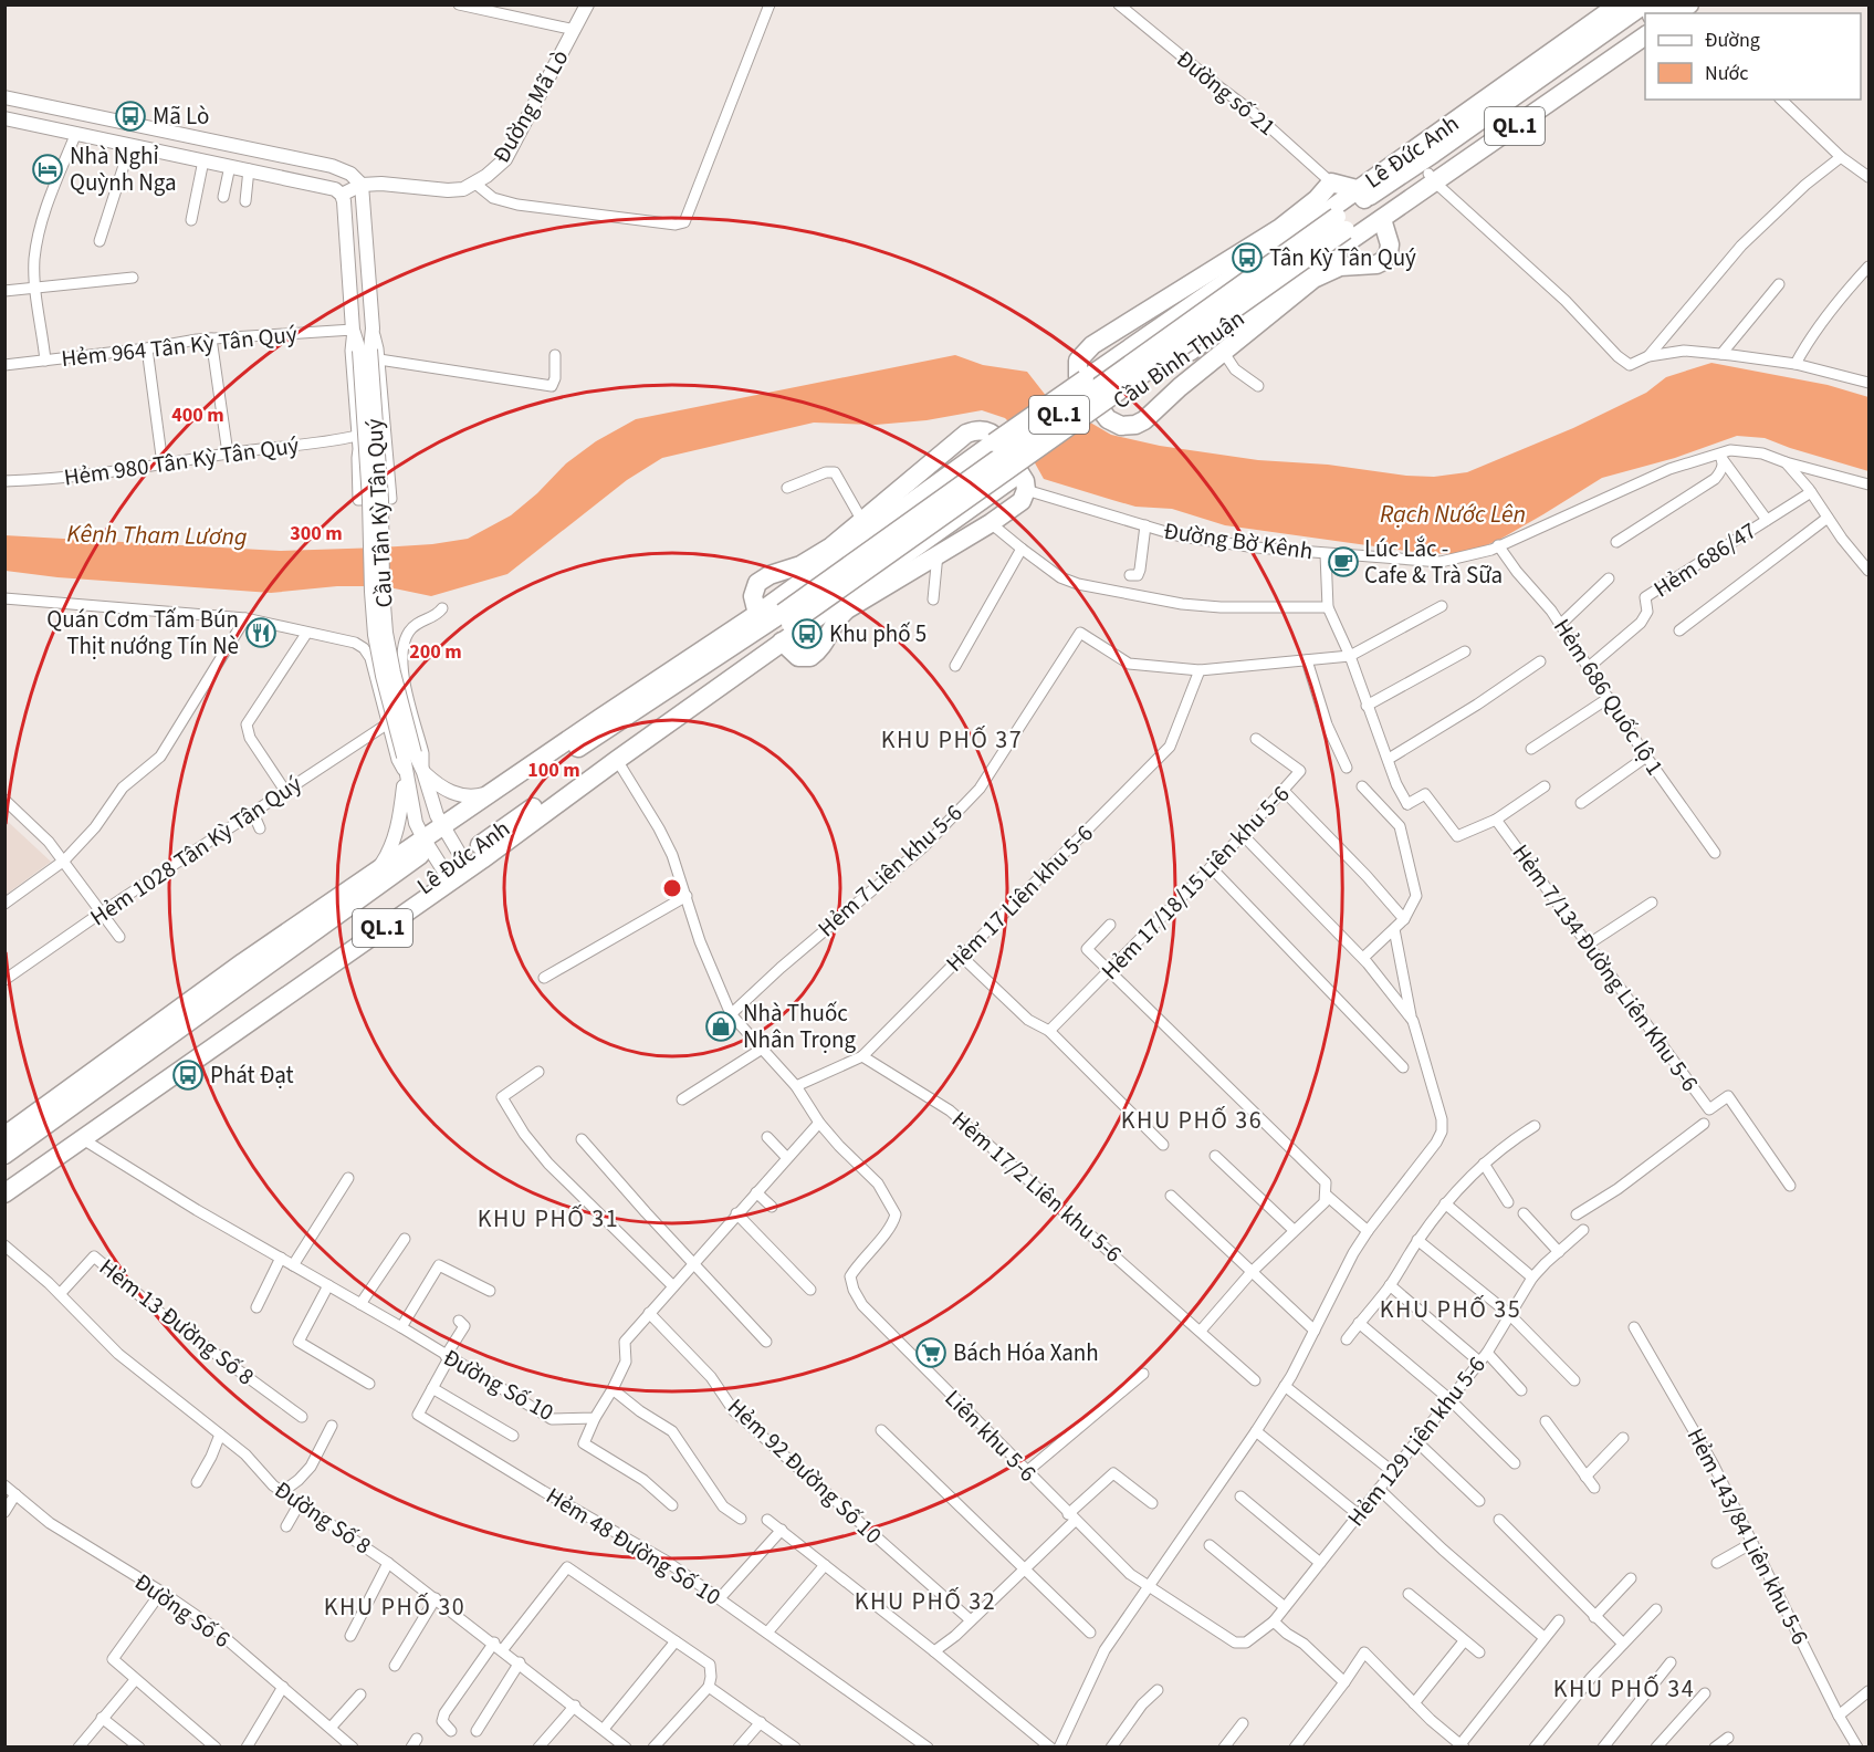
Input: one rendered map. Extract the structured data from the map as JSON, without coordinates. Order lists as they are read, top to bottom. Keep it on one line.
{"streets":{"highway":["QL.1","Lê Đức Anh","Cầu Bình Thuận"],"main road":["Đường Mã Lò","Cầu Tân Kỳ Tân Quý"],"street":["Đường số 21","Hẻm 964 Tân Kỳ Tân Quý","Hẻm 980 Tân Kỳ Tân Quý","Đường Bờ Kênh","Hẻm 686/47","Hẻm 686 Quốc lộ 1","Hẻm 1028 Tân Kỳ Tân Quý","Hẻm 7 Liên khu 5-6","Hẻm 17/18/15 Liên khu 5-6","Hẻm 17 Liên khu 5-6","Hẻm 7/134 Đường Liên Khu 5-6","Hẻm 17/2 Liên khu 5-6","Hẻm 13 Đường Số 8","Đường Số 10","Liên khu 5-6","Hẻm 129 Liên khu 5-6","Hẻm 92 Đường Số 10","Đường Số 8","Hẻm 143/84 Liên khu 5-6","Hẻm 48 Đường Số 10","Đường Số 6"]},"crossings":[["Lê Đức Anh","Cầu Bình Thuận"],["Lê Đức Anh","Đường Số 10"],["Lê Đức Anh","Liên khu 5-6"],["Đường Bờ Kênh","Hẻm 686 Quốc lộ 1"],["Hẻm 686/47","Hẻm 686 Quốc lộ 1"],["Hẻm 7 Liên khu 5-6","Hẻm 17 Liên khu 5-6"],["Hẻm 7 Liên khu 5-6","Liên khu 5-6"],["Hẻm 17 Liên khu 5-6","Hẻm 17/2 Liên khu 5-6"],["Hẻm 17 Liên khu 5-6","Liên khu 5-6"],["Hẻm 13 Đường Số 8","Đường Số 8"],["Đường Số 10","Hẻm 48 Đường Số 10"],["Liên khu 5-6","Hẻm 129 Liên khu 5-6"]],"districts":["KHU PHỐ 37","KHU PHỐ 36","KHU PHỐ 31","KHU PHỐ 35","KHU PHỐ 32","KHU PHỐ 30","KHU PHỐ 34"],"water":["Rạch Nước Lên","Kênh Tham Lương"],"places":{"bus stop":["Mã Lò","Tân Kỳ Tân Quý","Khu phố 5","Phát Đạt"],"hotel":["Nhà Nghỉ Quỳnh Nga"],"cafe":["Lúc Lắc - Cafe & Trà Sữa"],"restaurant":["Quán Cơm Tấm Bún Thịt nướng Tín Nè"],"shop":["Nhà Thuốc Nhân Trọng"],"supermarket":["Bách Hóa Xanh"]},"legend":["Đường","Nước"],"rings":["400 m","300 m","200 m","100 m"]}
